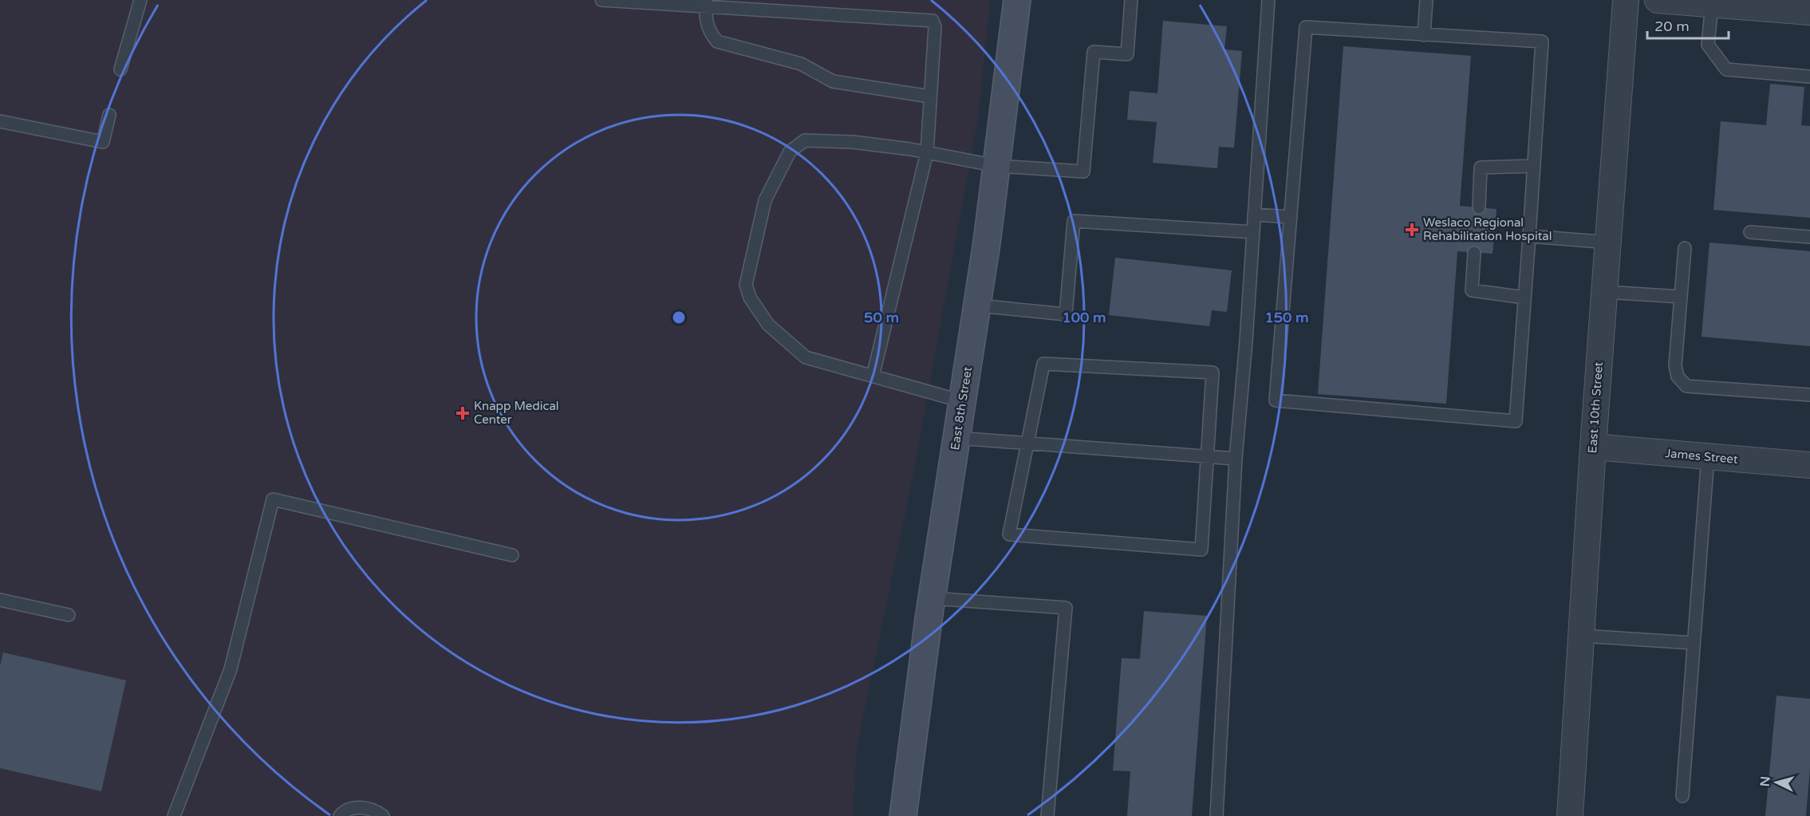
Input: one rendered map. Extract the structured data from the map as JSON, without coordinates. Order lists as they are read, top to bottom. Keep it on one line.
{"streets":{"street":["East 10th Street","East 8th Street","James Street"]},"crossings":[["East 10th Street","James Street"]],"places":{"health":["Weslaco Regional Rehabilitation Hospital","Knapp Medical Center"]},"scale_bar":"20 m","north":"left","rings":["50 m","100 m","150 m"]}
